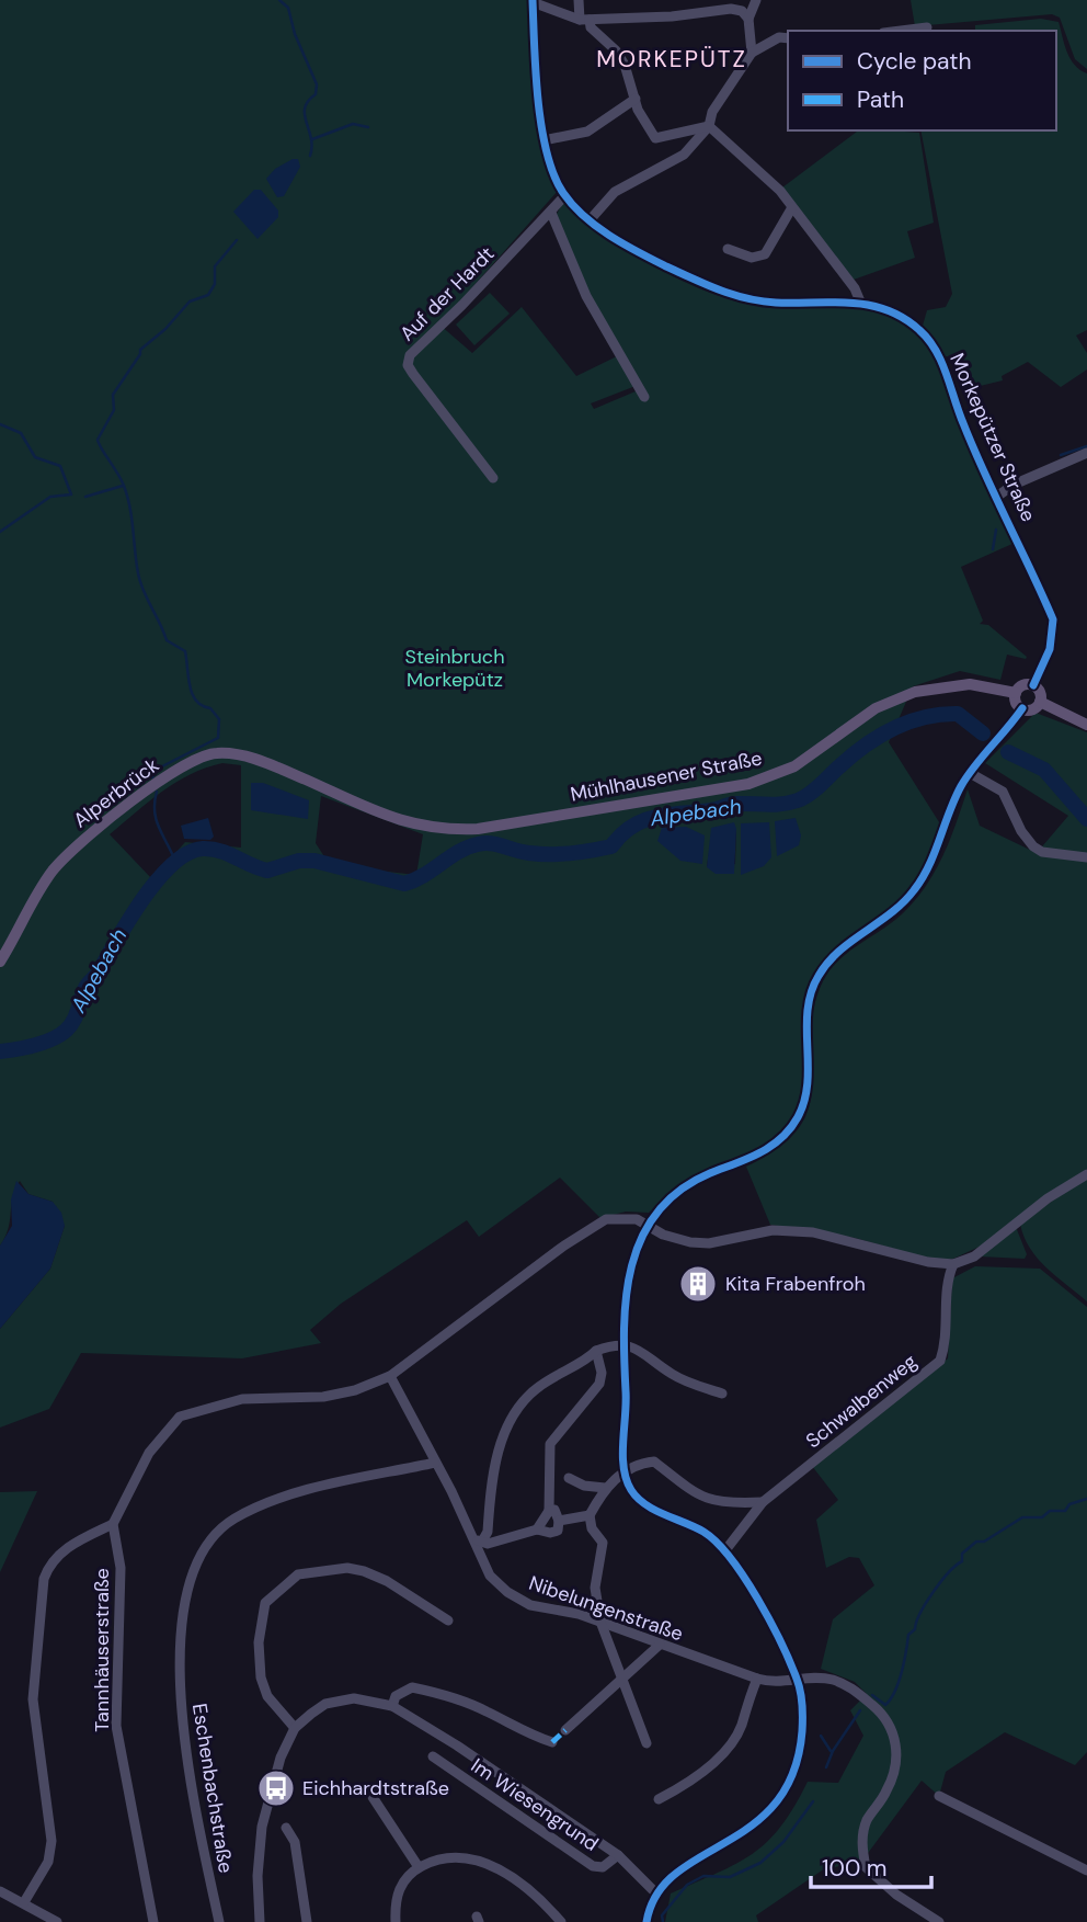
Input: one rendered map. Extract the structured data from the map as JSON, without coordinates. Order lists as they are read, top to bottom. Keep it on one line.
{"streets":{"main road":["Mühlhausener Straße","Alperbrück"],"street":["Auf der Hardt","Morkepützer Straße","Schwalbenweg","Nibelungenstraße","Tannhäuserstraße","Eschenbachstraße","Im Wiesengrund"]},"crossings":[["Auf der Hardt","Morkepützer Straße"],["Morkepützer Straße","Mühlhausener Straße"],["Mühlhausener Straße","Alperbrück"],["Nibelungenstraße","Eschenbachstraße"]],"districts":["MORKEPÜTZ"],"water":["Alpebach"],"parks":["Steinbruch Morkepütz"],"places":{"building":["Kita Frabenfroh"],"bus stop":["Eichhardtstraße"]},"legend":["Cycle path","Path"],"scale_bar":"100 m"}
